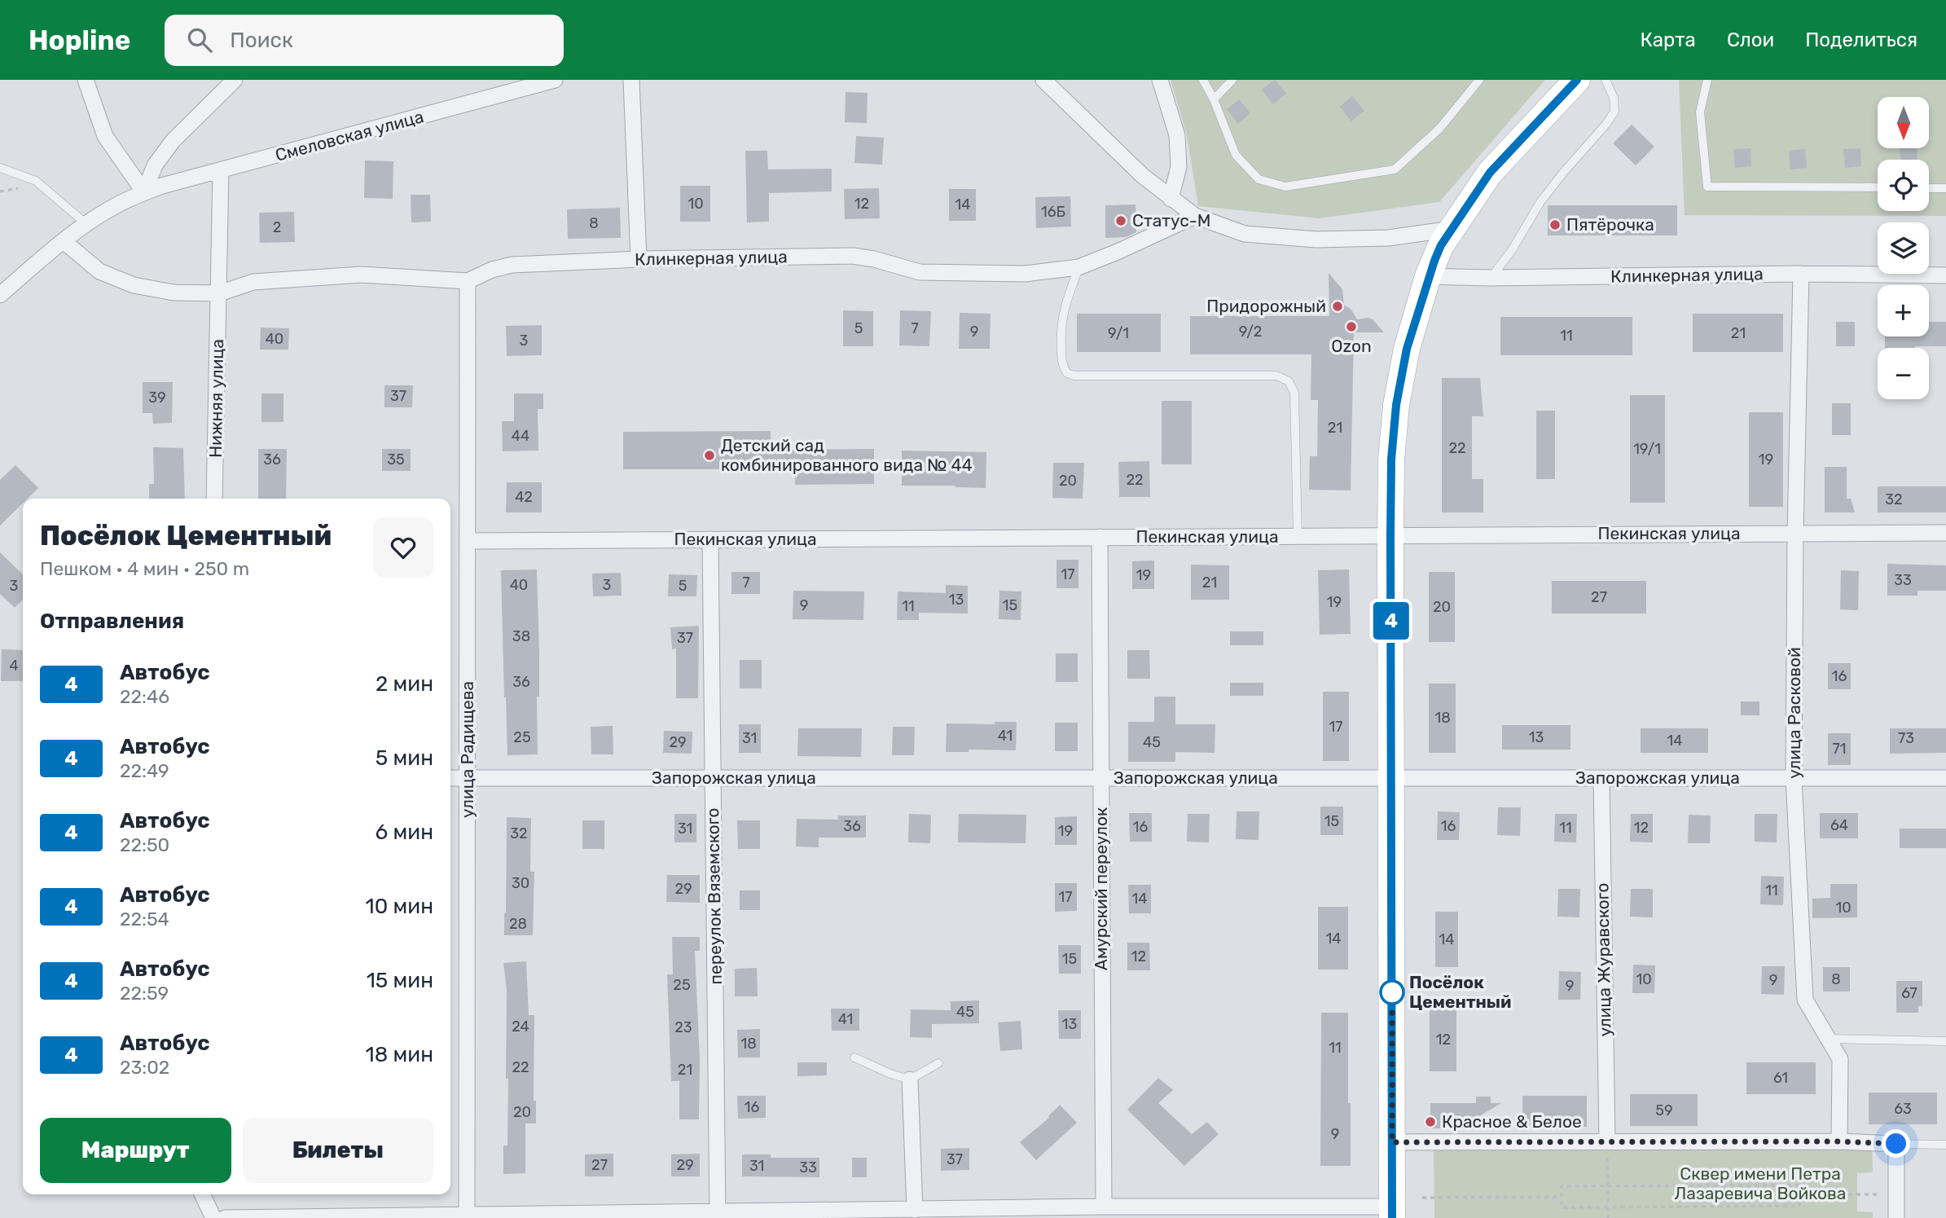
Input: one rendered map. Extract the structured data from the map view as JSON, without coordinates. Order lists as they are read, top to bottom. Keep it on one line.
{"streets":{"street":["Смеловская улица","Клинкерная улица","Нижняя улица","Пекинская улица","улица Расковой","улица Радищева","Запорожская улица","Амурский переулок","переулок Вяземского","улица Журавского"]},"crossings":[["Смеловская улица","Клинкерная улица"],["Смеловская улица","Нижняя улица"],["Клинкерная улица","Нижняя улица"],["Клинкерная улица","улица Расковой"],["Клинкерная улица","улица Радищева"],["Пекинская улица","улица Расковой"],["Пекинская улица","улица Радищева"],["Пекинская улица","Амурский переулок"],["Пекинская улица","переулок Вяземского"],["улица Расковой","Запорожская улица"],["улица Радищева","Запорожская улица"],["Запорожская улица","Амурский переулок"],["Запорожская улица","переулок Вяземского"],["Запорожская улица","улица Журавского"]],"parks":["Сквер имени Петра Лазаревича Войкова"],"places":["Статус-М","Пятёрочка","Придорожный","Ozon","Детский сад комбинированного вида № 44","Посёлок Цементный","Красное & Белое"],"lines":["bus line 4"],"house_numbers":["10","12","14","16Б","8","2","5","7","9","9/2","9/1","21","11","40","3","37","39","21","44","22","19/1","36","35","19","22","20","42","32","17","19","33","7","21","40","3","3","5","27","13","19","9","15","11","20","38","37","4","16","36","18","17","41","25","13","31","73","14","29","45","71","15","64","36","16","16","11","12","31","19","32","30","29","11","17","14","10","28","14","14","12","15","10","8","9","25","9","67","45","41","13","24","23","12","18","11","22","21","61","16","63","59","20","9","37","27","29","31","33"],"north":"bottom","page":{"header":"Hopline","search":"Поиск","nav":["Карта","Слои","Поделиться"],"on_map":"4","map_buttons":["+","−"],"heading":[["Посёлок Цементный","Пешком · 4 мин · 250 m"],"Отправления"],"list":[{"mark":"4","name":"Автобус","note":"22:46","value":"2 мин"},{"mark":"4","name":"Автобус","note":"22:49","value":"5 мин"},{"mark":"4","name":"Автобус","note":"22:50","value":"6 мин"},{"mark":"4","name":"Автобус","note":"22:54","value":"10 мин"},{"mark":"4","name":"Автобус","note":"22:59","value":"15 мин"},{"mark":"4","name":"Автобус","note":"23:02","value":"18 мин"}],"buttons":["Маршрут","Билеты"]}}
